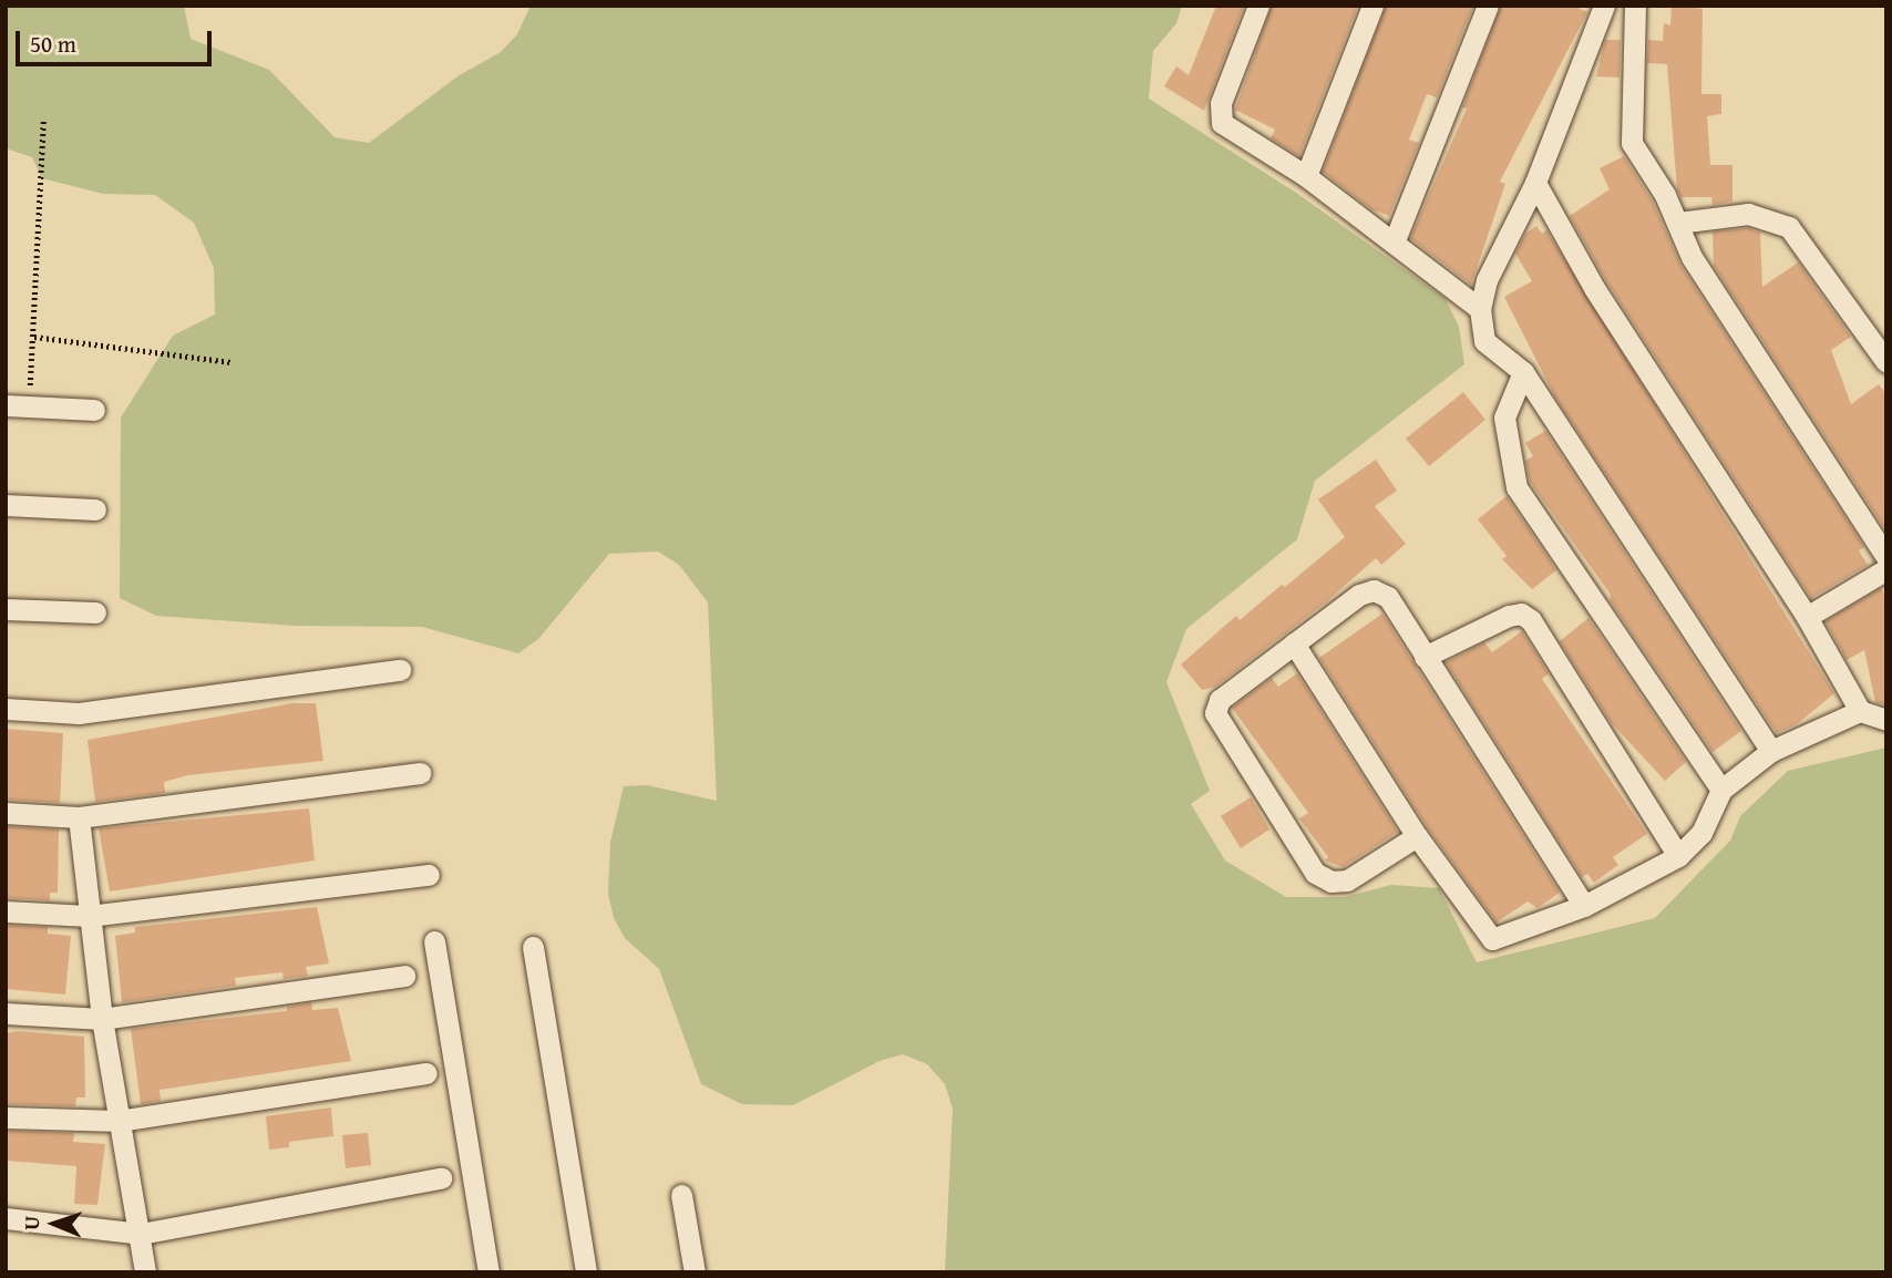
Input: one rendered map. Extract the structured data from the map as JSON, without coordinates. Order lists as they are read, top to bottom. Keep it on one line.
{"scale_bar":"50 m","north":"left"}
